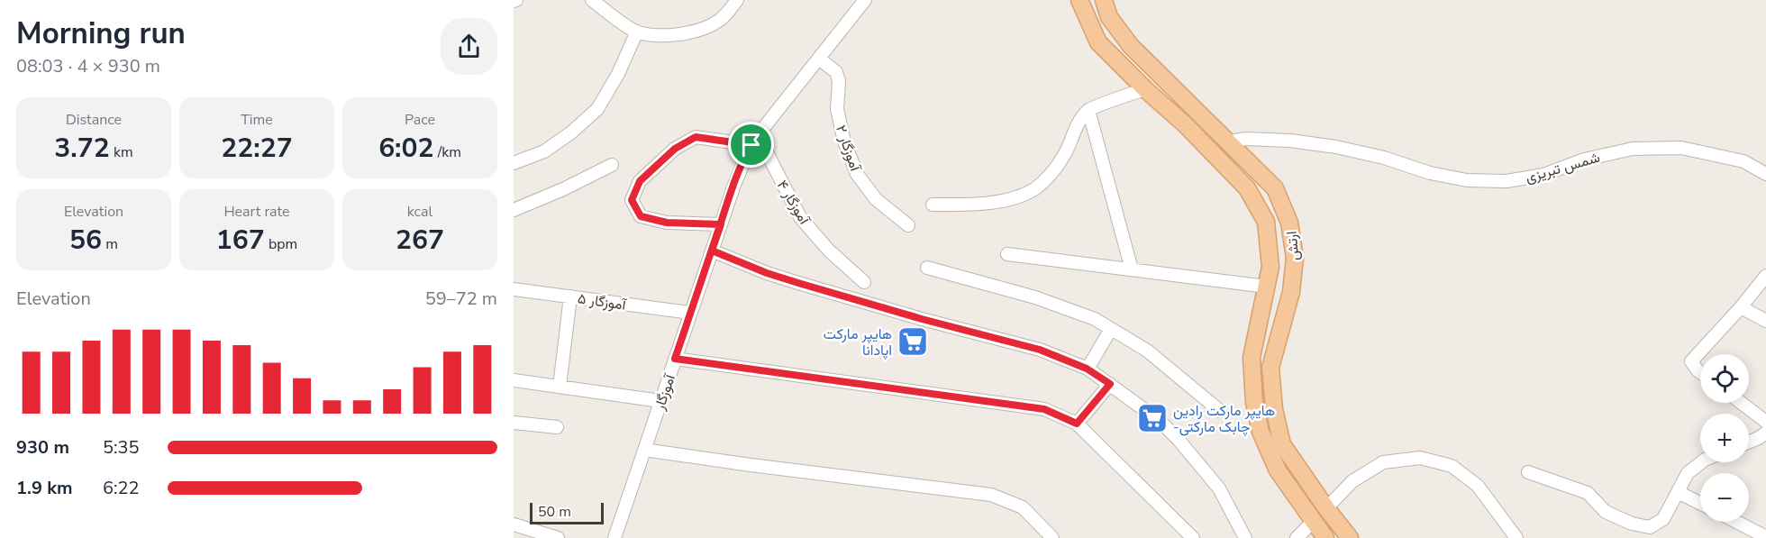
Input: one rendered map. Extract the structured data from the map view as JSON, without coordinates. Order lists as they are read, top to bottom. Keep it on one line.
{"streets":{"main road":["ارتش"],"street":["آموزگار ۲","شمس تبریزی","آموزگار ۴","آموزگار ۵","آموزگار"]},"crossings":[["آموزگار ۲","آموزگار"],["شمس تبریزی","ارتش"],["آموزگار ۴","آموزگار"],["آموزگار ۵","آموزگار"]],"places":{"supermarket":["هایپر مارکت اپادانا","هایپر مارکت رادین -چابک مارکتی"]},"scale_bar":"50 m","page":{"heading":["Morning run","08:03 · 4 × 930 m"],"stats":[["Distance","3.72 km"],["Time","22:27"],["Pace","6:02 /km"],["Elevation","56 m"],["Heart rate","167 bpm"],["kcal","267"]],"chart":["Elevation","59–72 m"],"map_buttons":["+","−"],"list":[{"name":"930 m","note":"5:35"},{"name":"1.9 km","note":"6:22"}],"scale":"50 m"}}
